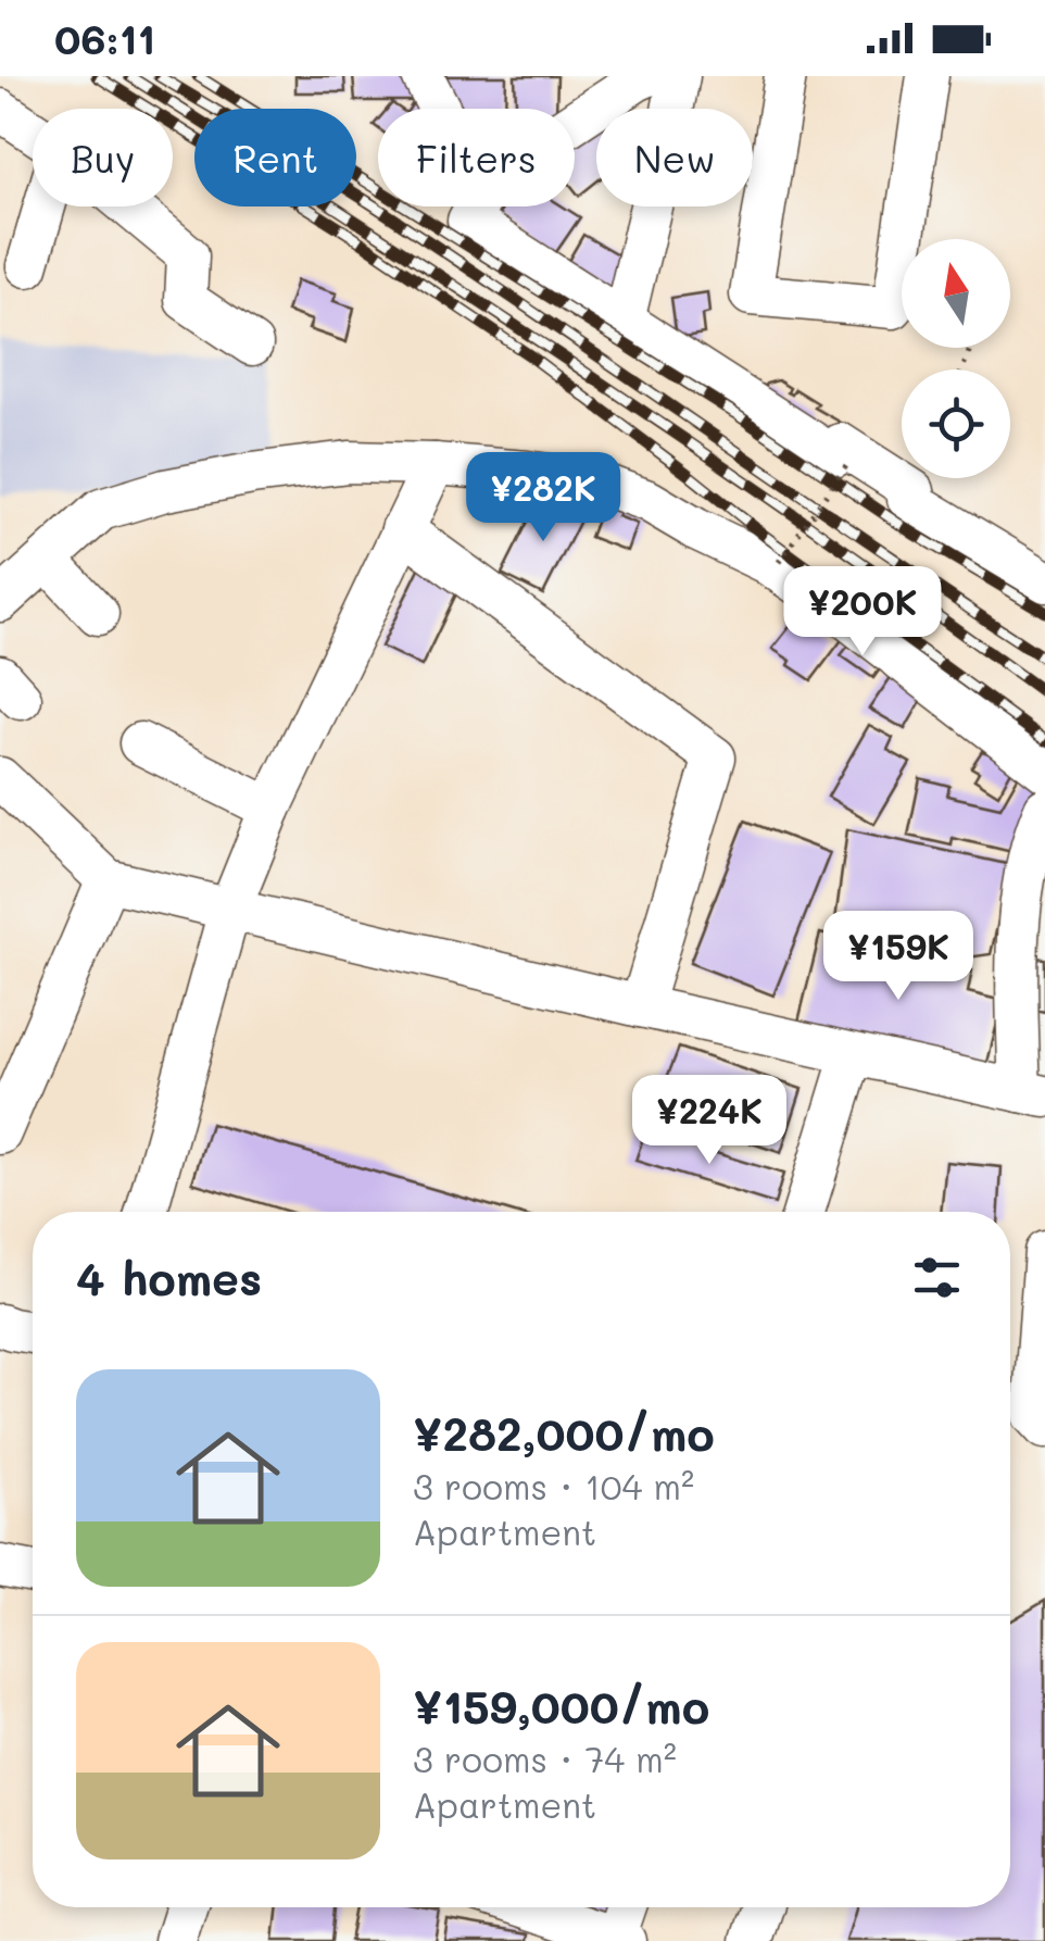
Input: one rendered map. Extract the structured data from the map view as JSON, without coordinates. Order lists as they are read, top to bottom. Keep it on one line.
{"north":"top","page":{"status":"06:11","chip":["Buy","Rent","Filters","New"],"price":["¥282K","¥200K","¥159K","¥224K"],"heading":"4 homes","list":[{"name":"¥282,000/mo","note":"3 rooms · 104 m² · Apartment"},{"name":"¥159,000/mo","note":"3 rooms · 74 m² · Apartment"}]}}
